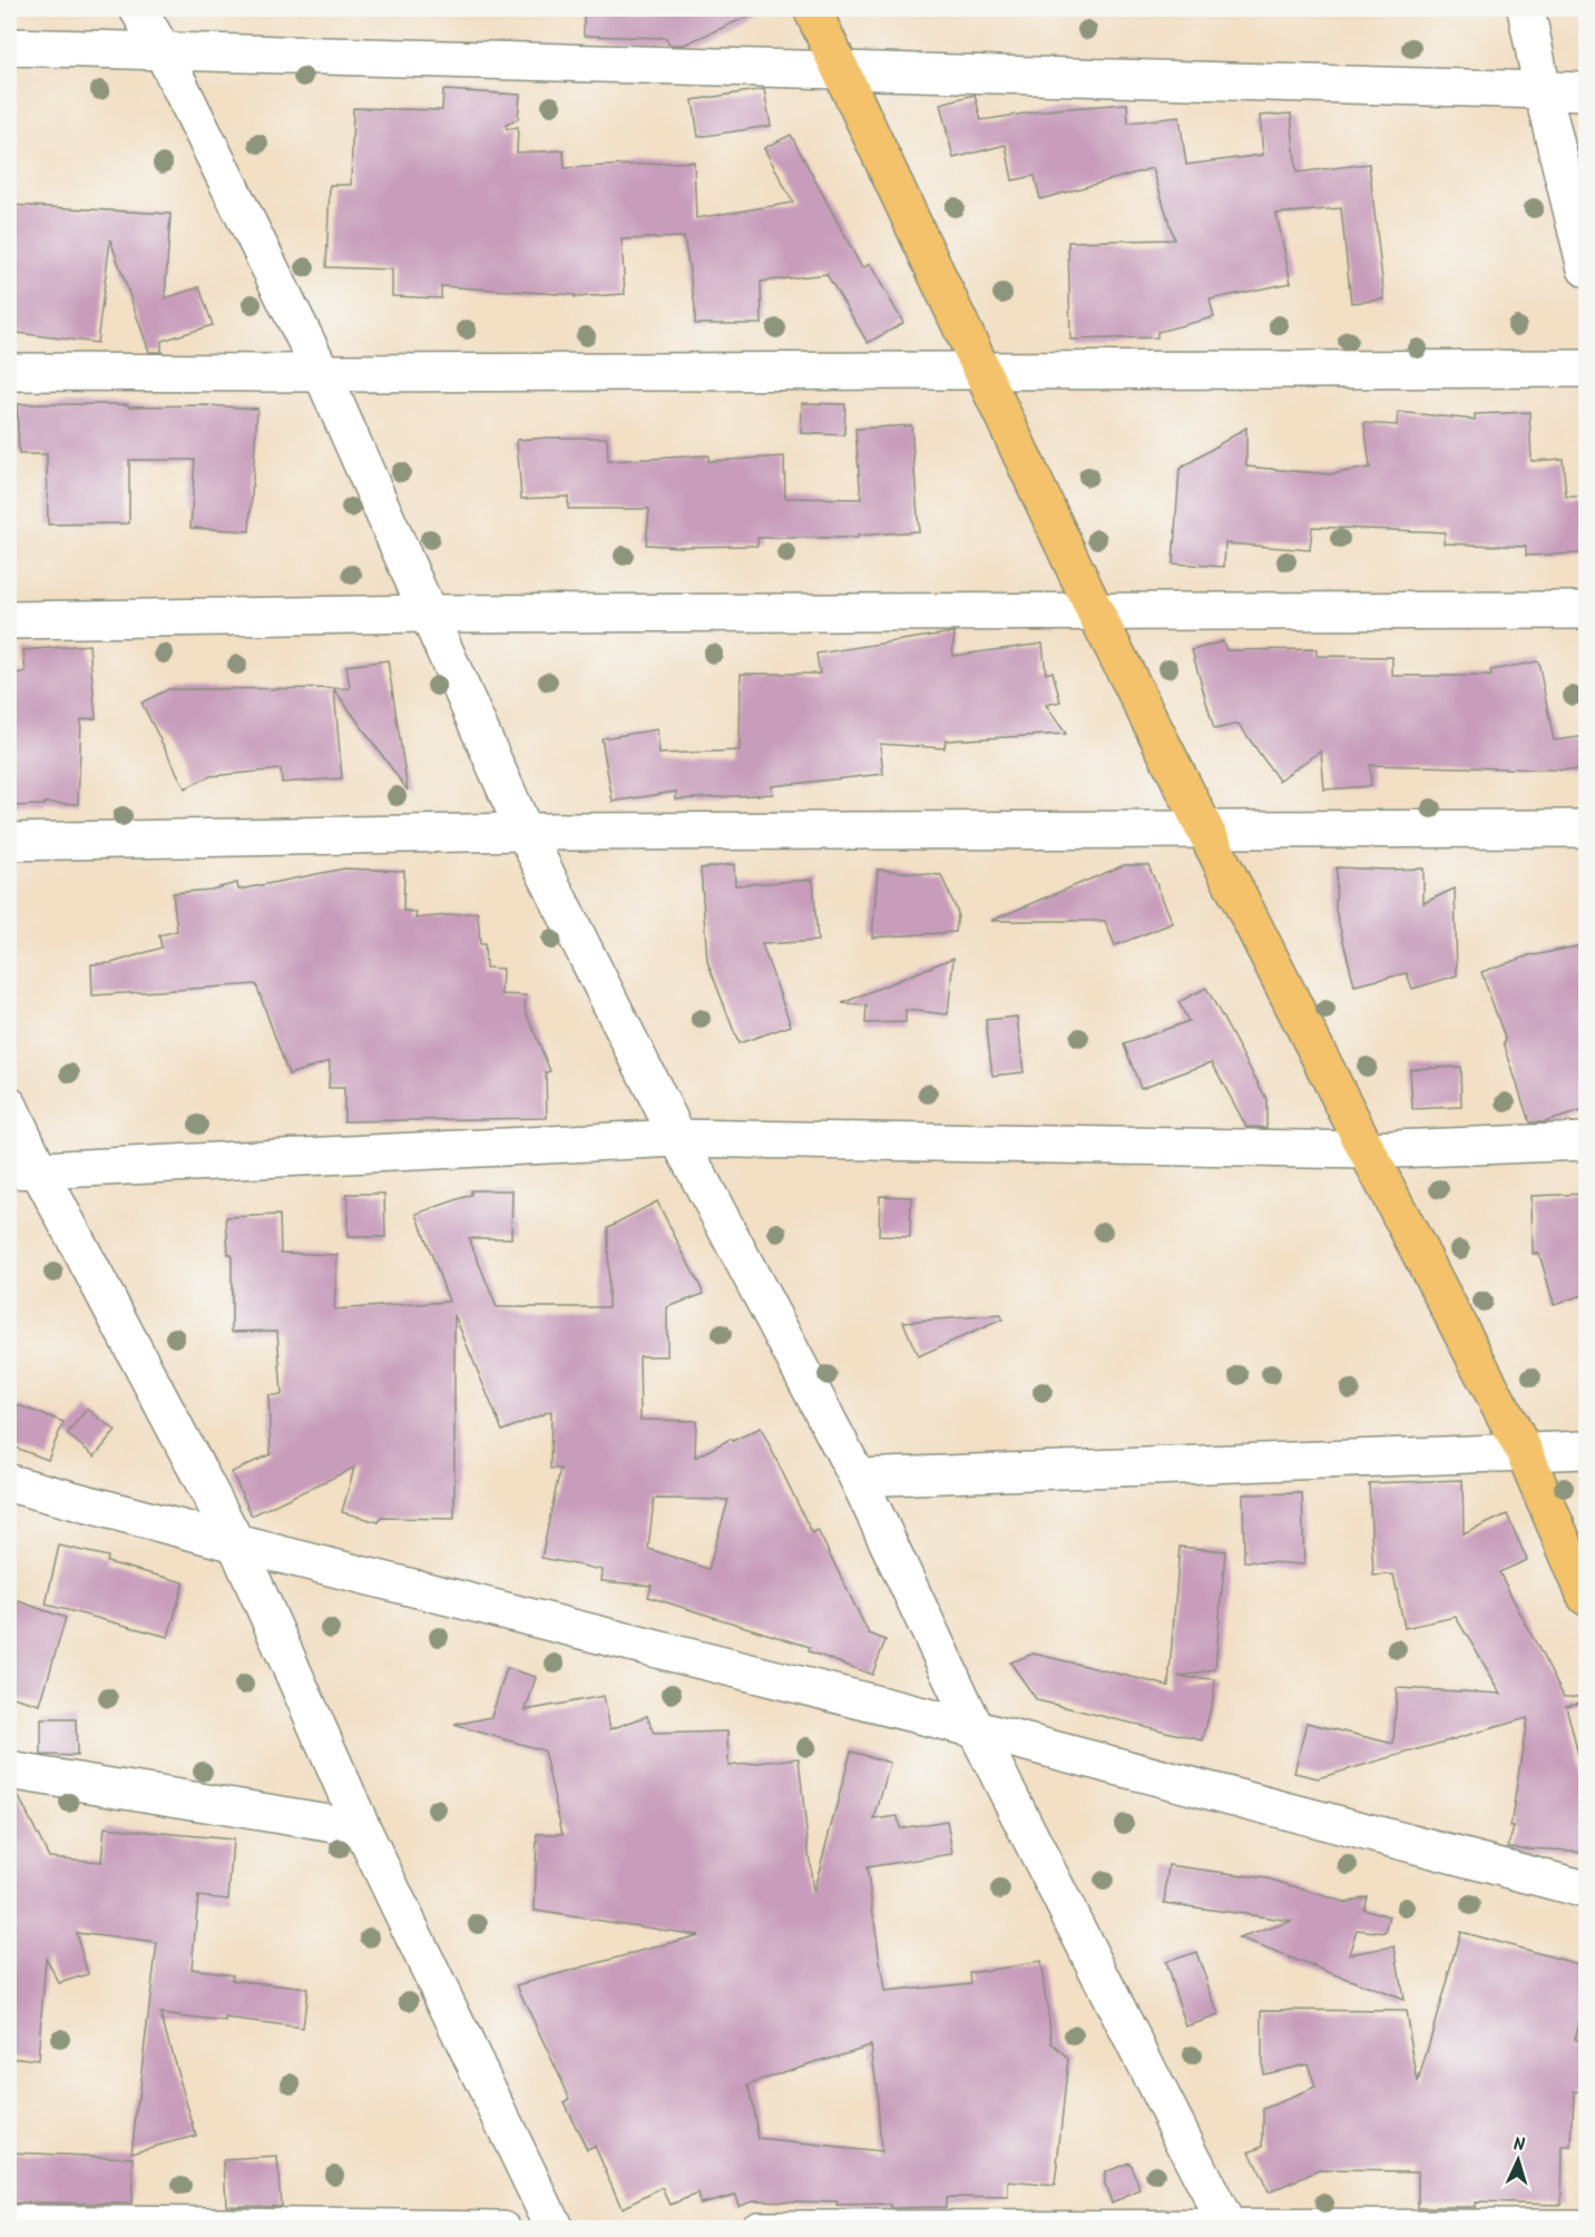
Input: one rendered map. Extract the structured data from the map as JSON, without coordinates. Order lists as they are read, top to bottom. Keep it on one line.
{"north":"top"}
